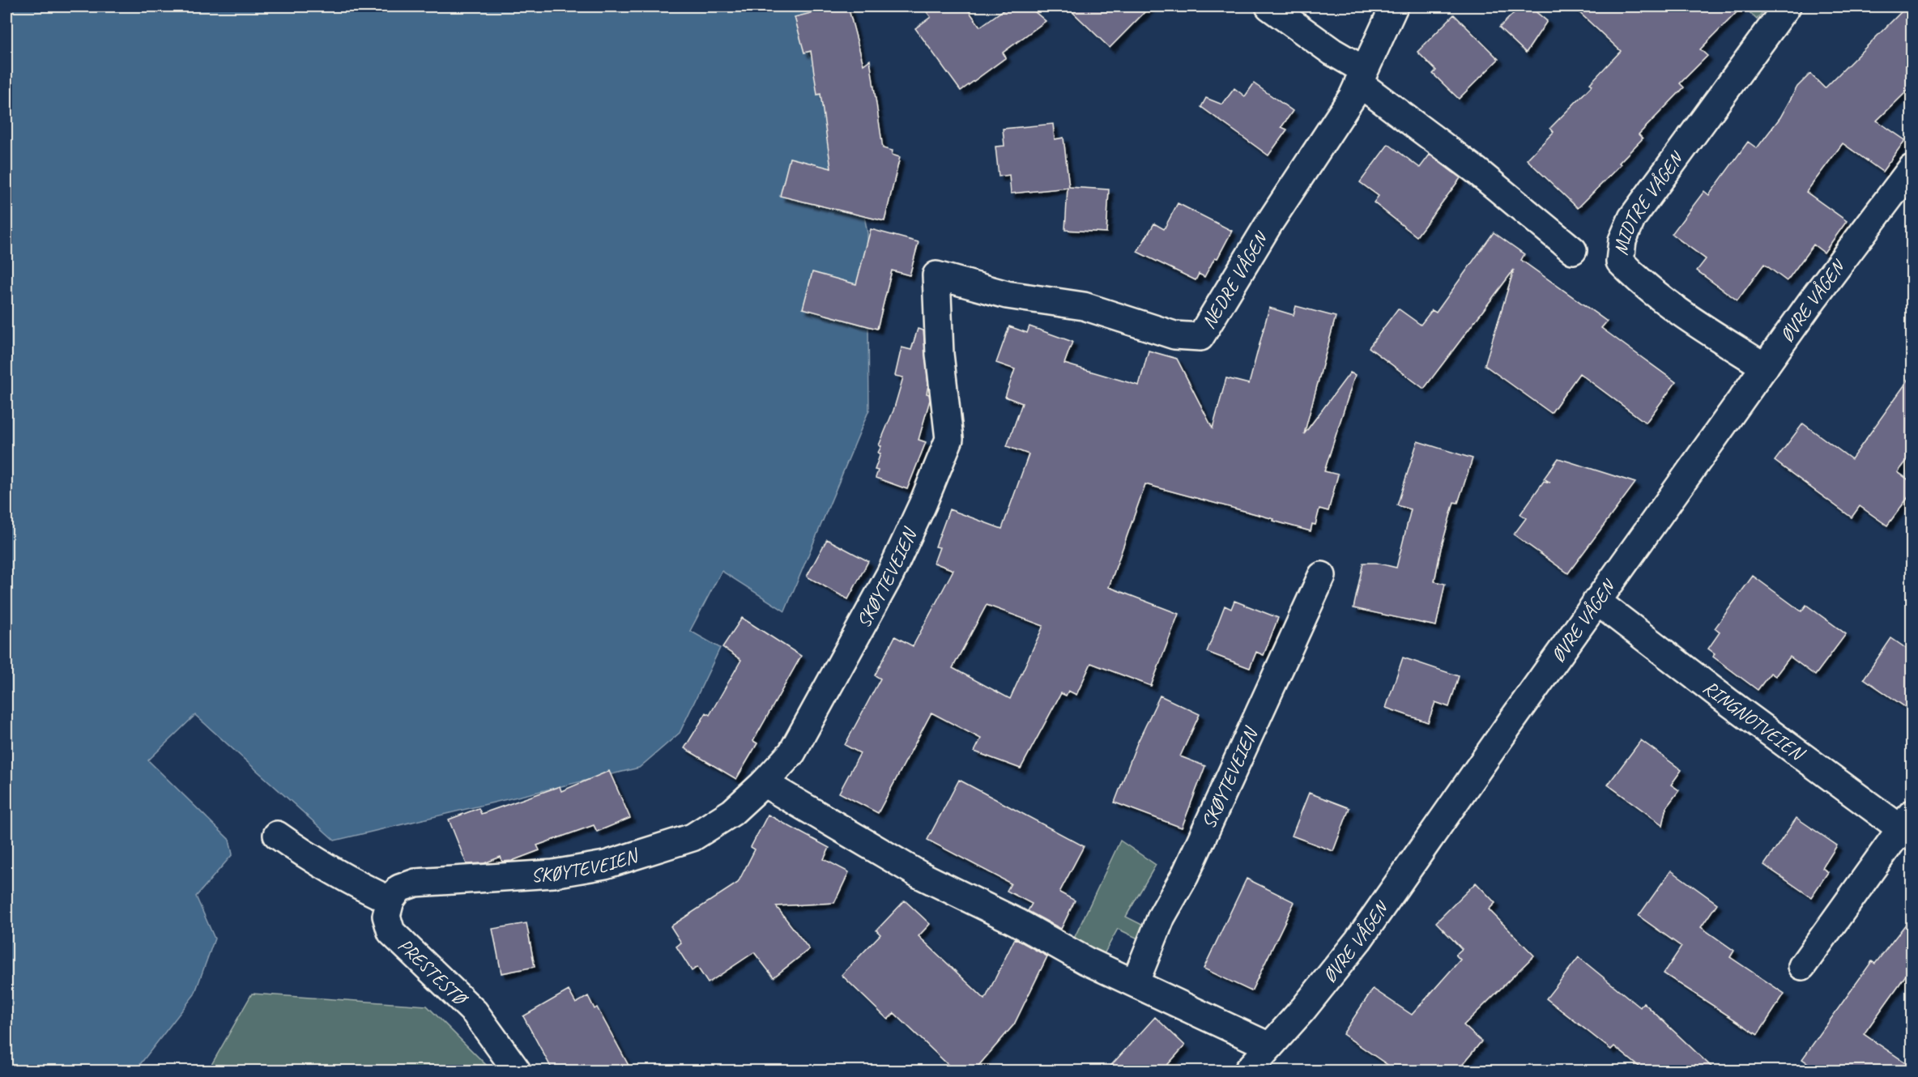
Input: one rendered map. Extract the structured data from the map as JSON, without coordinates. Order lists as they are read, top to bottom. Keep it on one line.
{"streets":{"street":["MIDTRE VÅGEN","NEDRE VÅGEN","ØVRE VÅGEN","SKØYTEVEIEN","RINGNOTVEIEN","PRESTESTØ"]},"crossings":[["MIDTRE VÅGEN","ØVRE VÅGEN"],["NEDRE VÅGEN","SKØYTEVEIEN"],["ØVRE VÅGEN","RINGNOTVEIEN"],["SKØYTEVEIEN","PRESTESTØ"]]}
